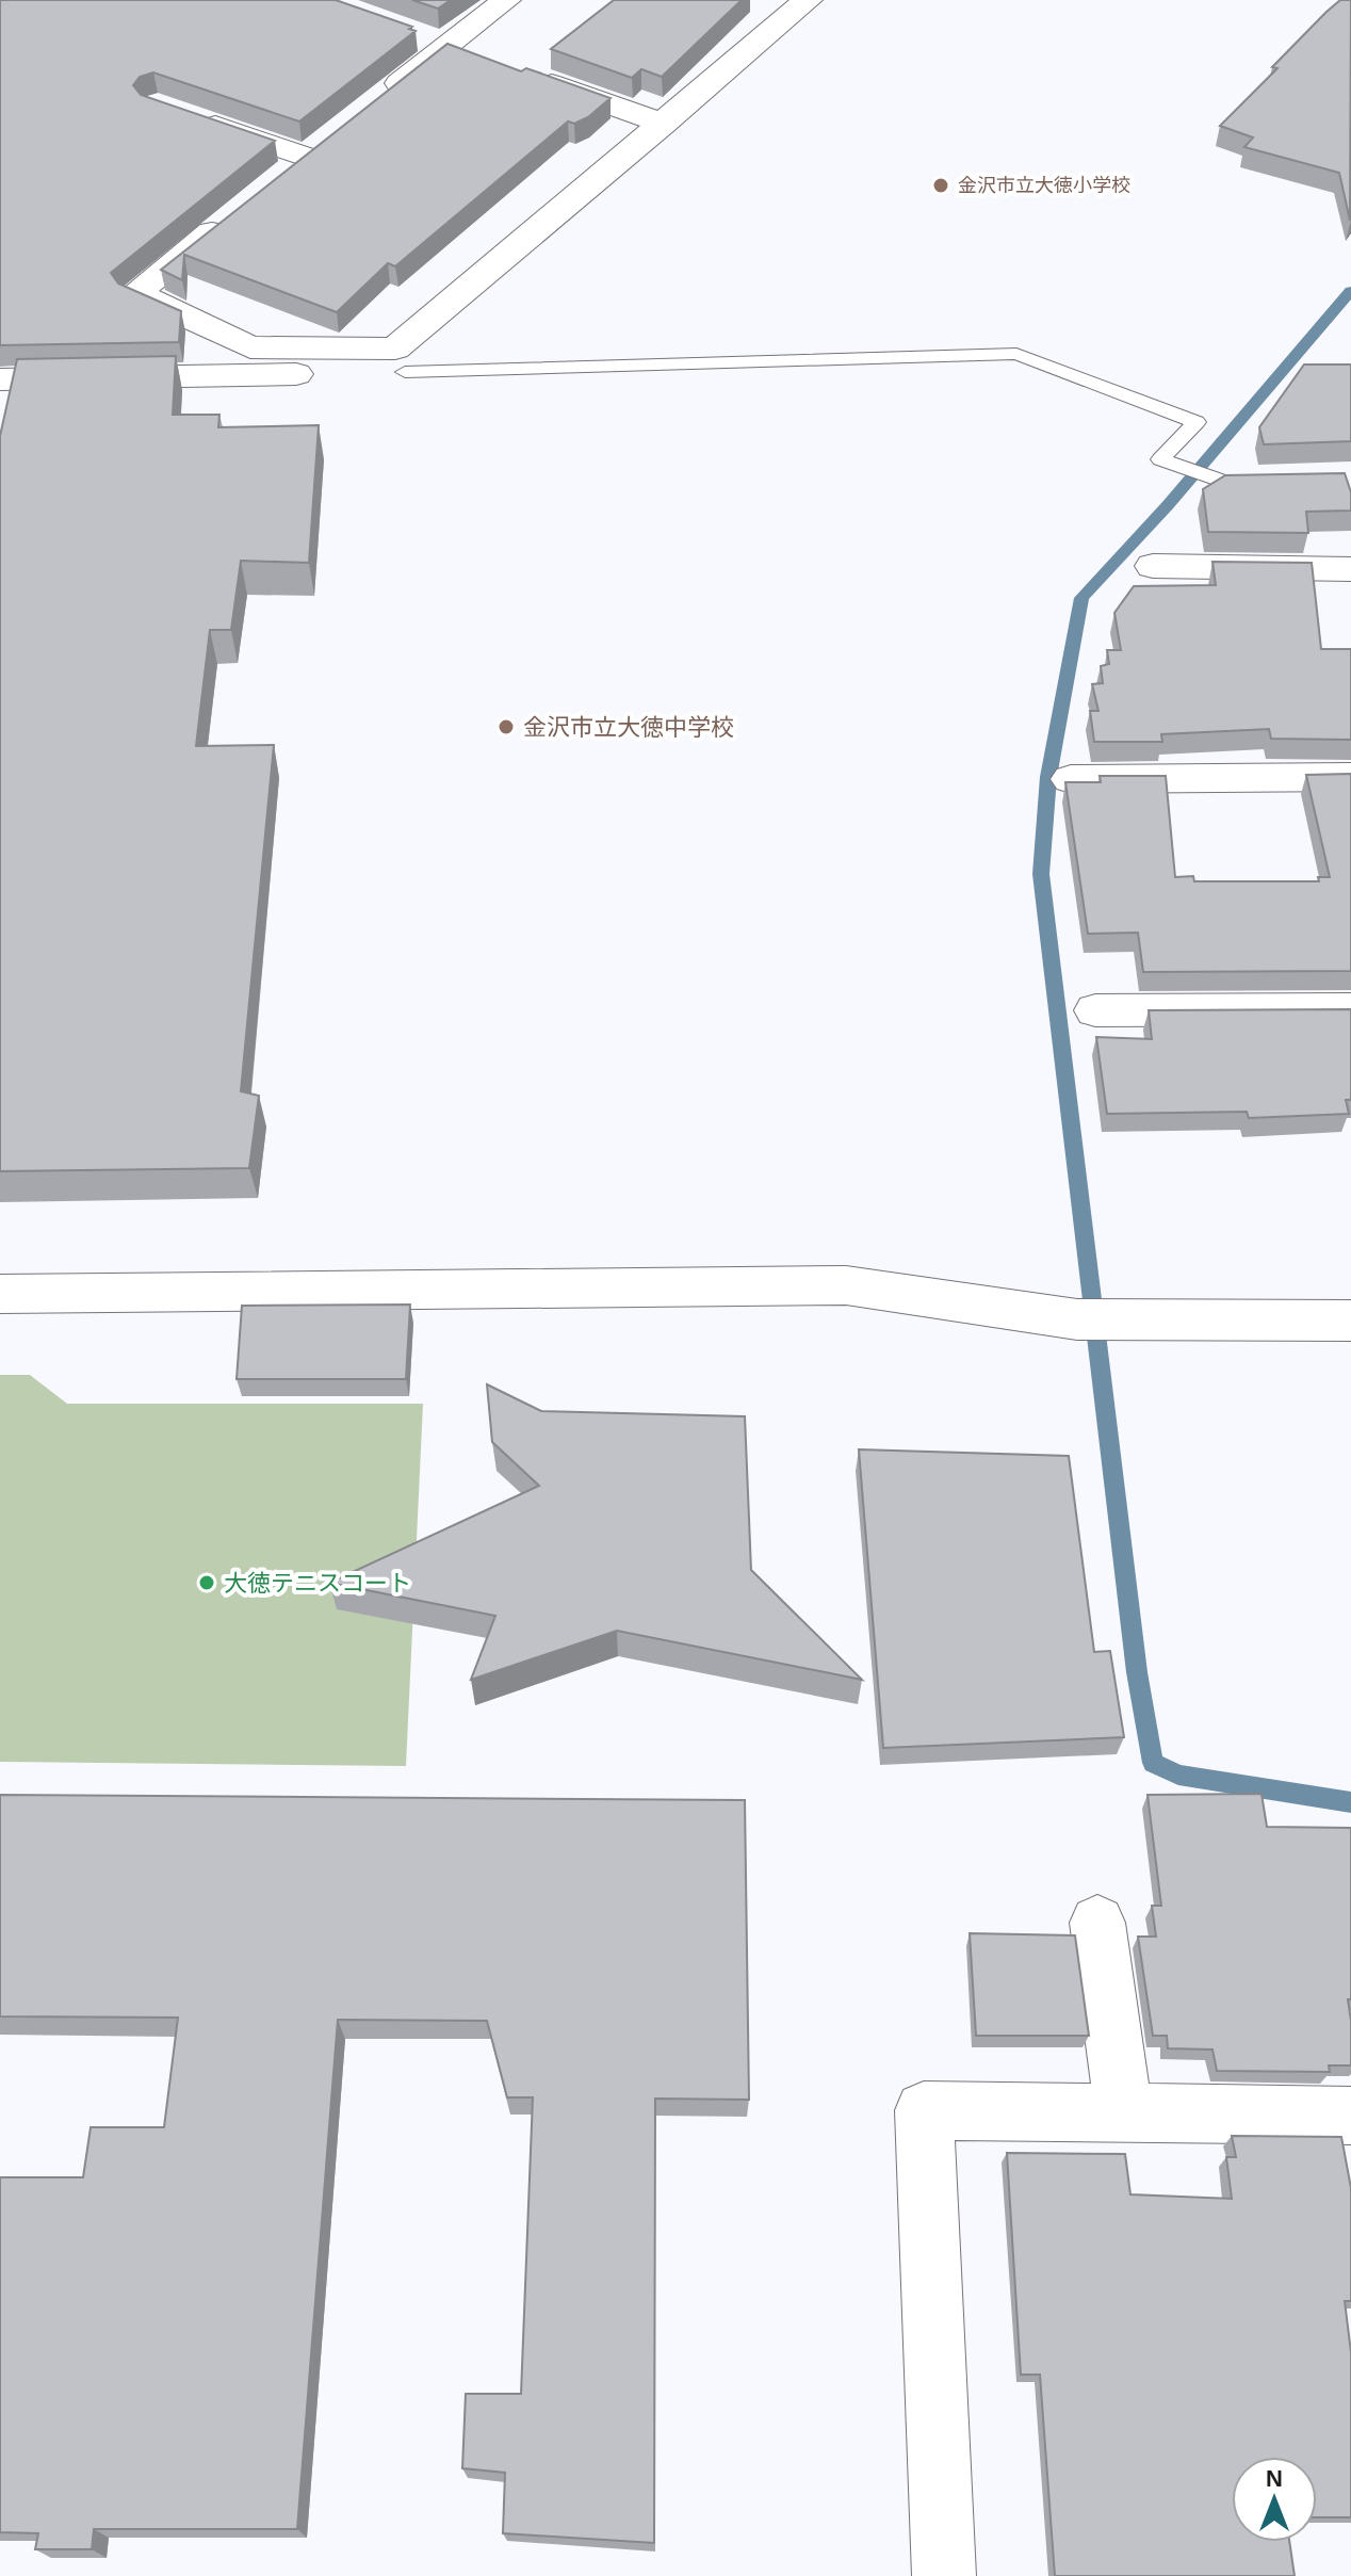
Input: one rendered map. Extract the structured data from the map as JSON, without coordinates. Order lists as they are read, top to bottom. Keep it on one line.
{"places":["金沢市立大徳小学校","金沢市立大徳中学校","大徳テニスコート"],"north":"top"}
